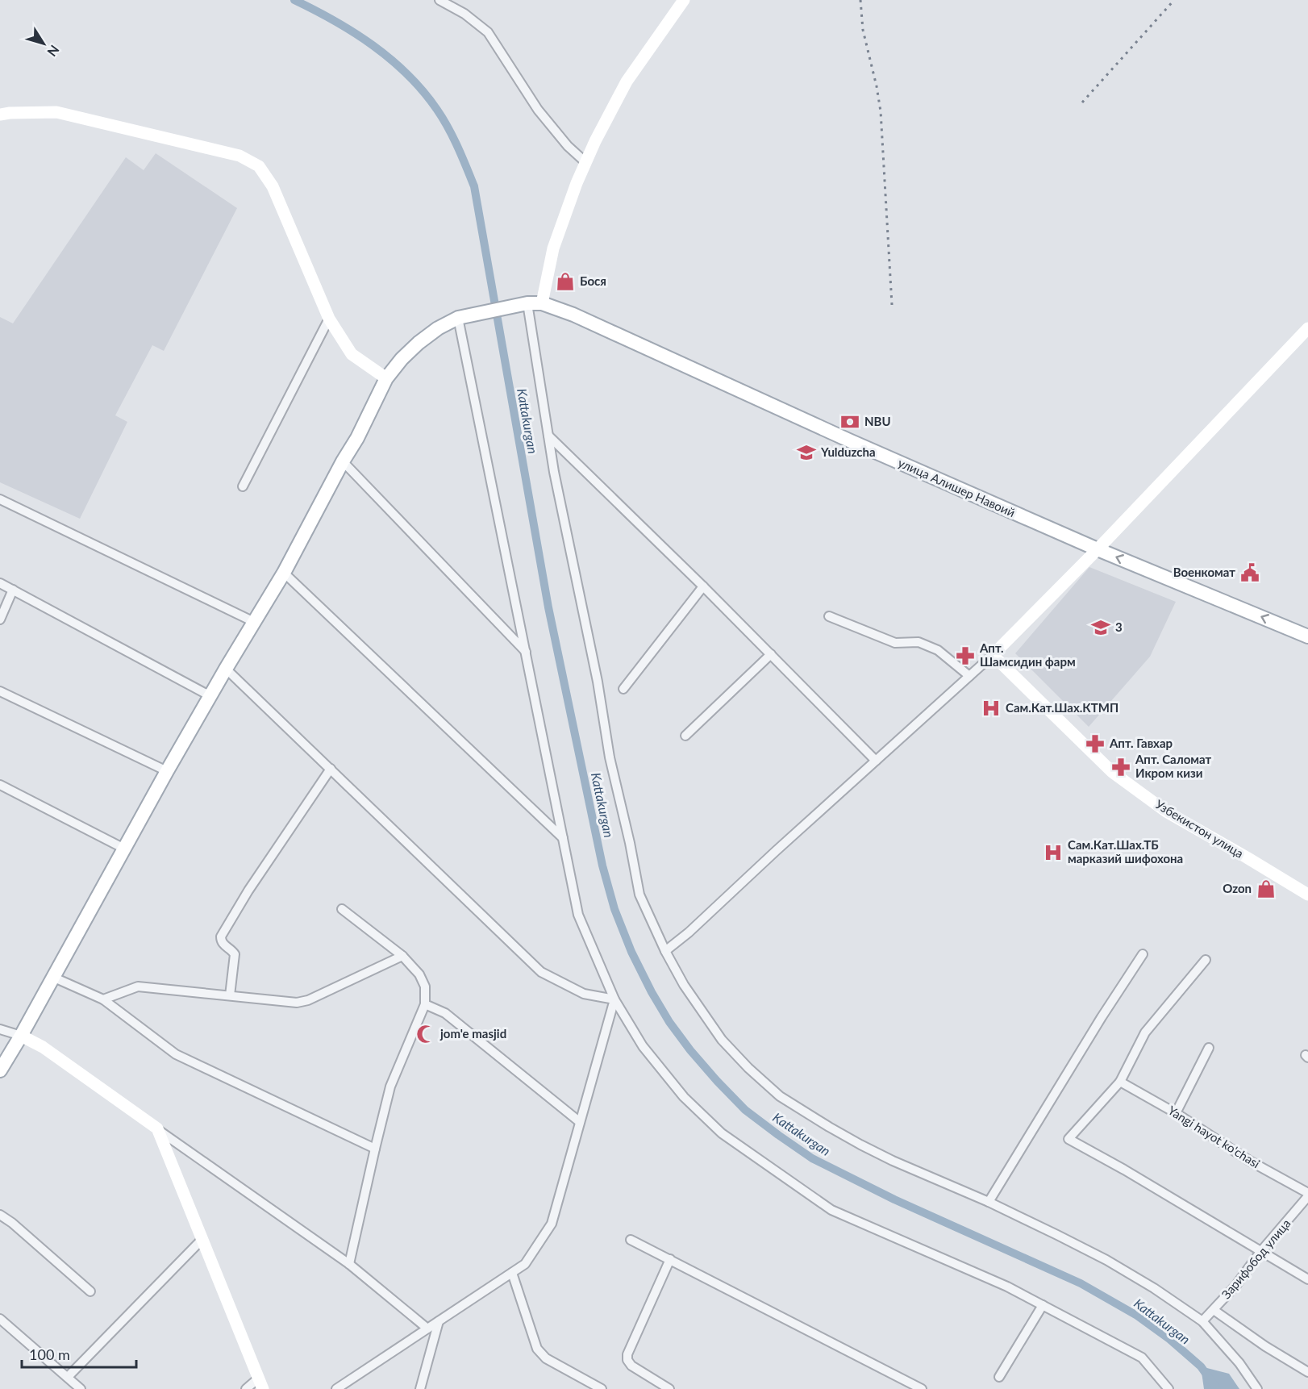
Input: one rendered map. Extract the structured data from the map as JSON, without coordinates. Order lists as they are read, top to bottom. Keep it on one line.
{"streets":{"main road":["улица Алишер Навоий"],"street":["Узбекистон улица","Yangi hayot ko'chasi","Зарифобод улица"]},"crossings":[["Yangi hayot ko'chasi","Зарифобод улица"]],"water":["Kattakurgan"],"places":{"shop":["Бося","Ozon"],"bank":["NBU"],"school or university":["Yulduzcha","3"],"public building":["Военкомат"],"pharmacy":["Апт. Шамсидин фарм","Апт. Гавхар","Апт. Саломат Икром кизи"],"hospital":["Сам.Кат.Шах.КТМП","Сам.Кат.Шах.ТБ марказий шифохона"],"mosque":["jom'e masjid"]},"scale_bar":"100 m","north":"bottom right"}
